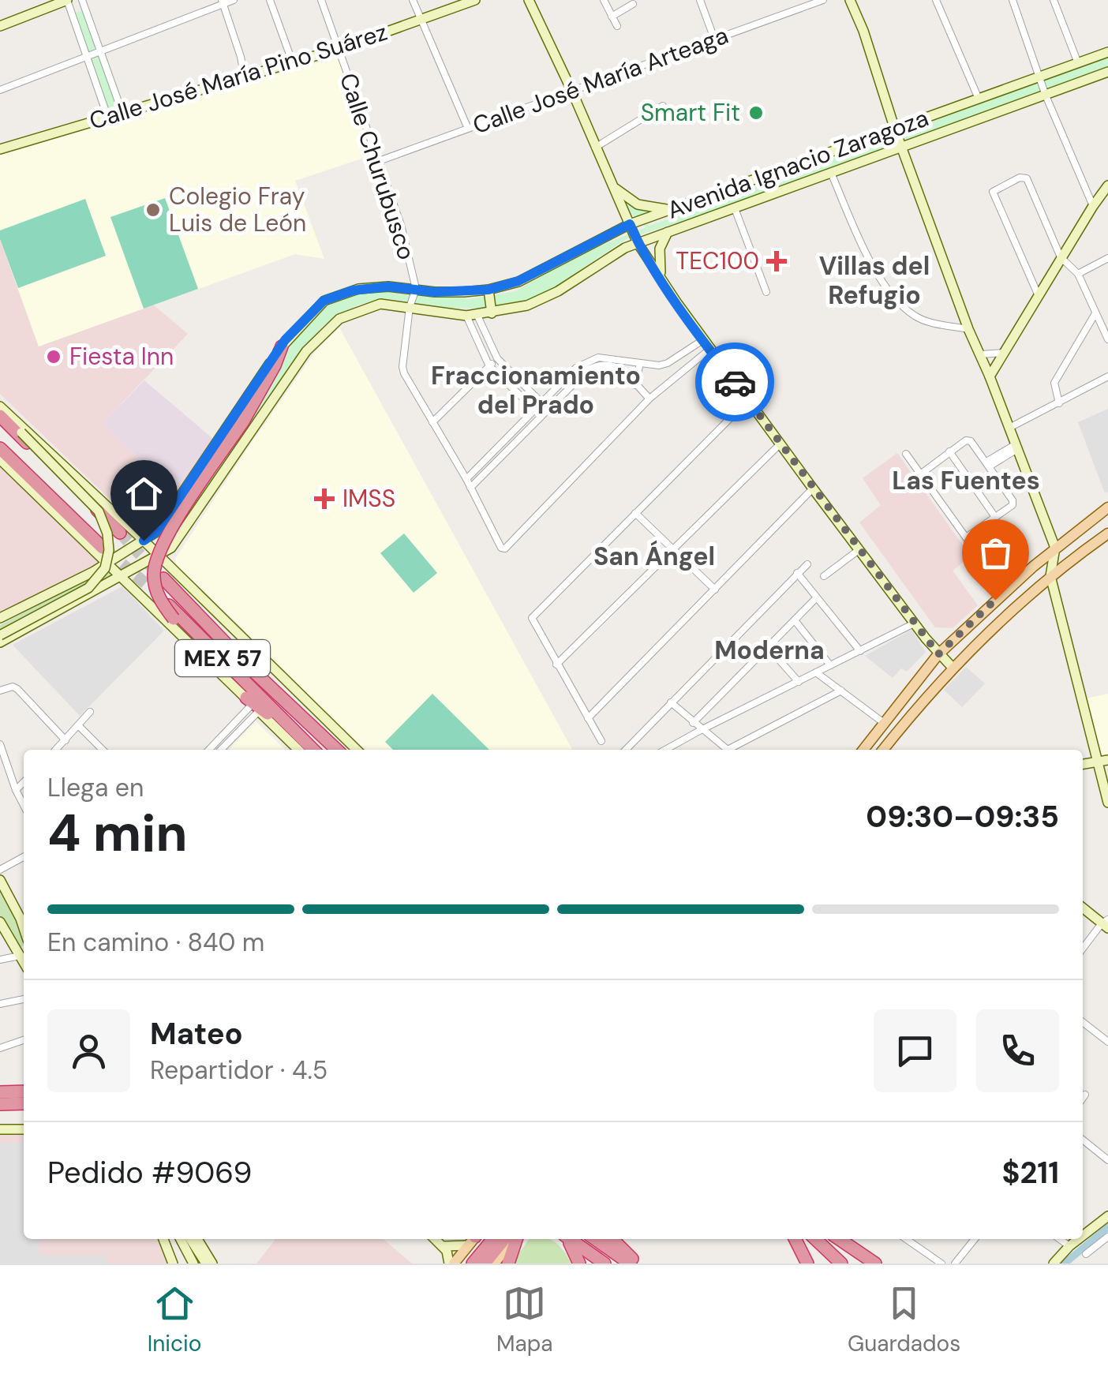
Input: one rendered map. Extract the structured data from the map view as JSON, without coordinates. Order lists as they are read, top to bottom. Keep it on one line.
{"streets":{"highway":["MEX 57"],"main road":["Calle José María Pino Suárez","Avenida Ignacio Zaragoza"],"street":["Calle José María Arteaga","Calle Churubusco"]},"crossings":[["Calle José María Pino Suárez","Calle Churubusco"],["Calle José María Arteaga","Calle Churubusco"],["Avenida Ignacio Zaragoza","Calle Churubusco"]],"districts":["Villas del Refugio","Fraccionamiento del Prado","Las Fuentes","San Ángel","Moderna"],"places":{"other":["Smart Fit","Colegio Fray Luis de León","Fiesta Inn"],"health":["TEC100","IMSS"]},"page":{"heading":["4 min","Llega en","09:30–09:35"],"panel":["Mateo","Repartidor · 4.5","Pedido #9069","$211"],"bar":"En camino · 840 m","tabs":["Inicio","Mapa","Guardados"]}}
